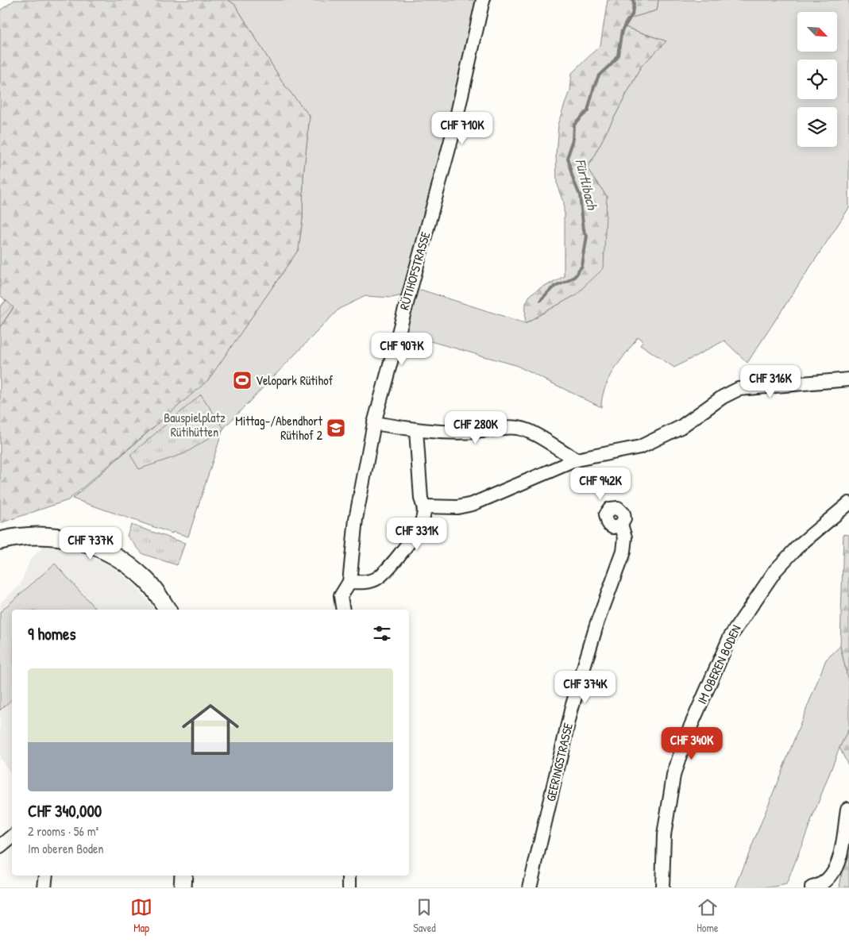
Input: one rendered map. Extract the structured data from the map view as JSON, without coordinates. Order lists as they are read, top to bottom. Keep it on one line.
{"streets":{"street":["RÜTIHOFSTRASSE","IM OBEREN BODEN","GEERINGSTRASSE"]},"water":["Fürtlibach"],"parks":["Bauspielplatz Rütihütten"],"places":{"sports":["Velopark Rütihof"],"school or university":["Mittag-/Abendhort Rütihof 2"]},"north":"bottom right","page":{"price":["CHF 710K","CHF 907K","CHF 316K","CHF 280K","CHF 942K","CHF 331K","CHF 737K","CHF 374K","CHF 340K"],"heading":"9 homes","list":[{"name":"CHF 340,000","note":"2 rooms · 56 m² · Im oberen Boden"}],"tabs":["Map","Saved","Home"]}}
